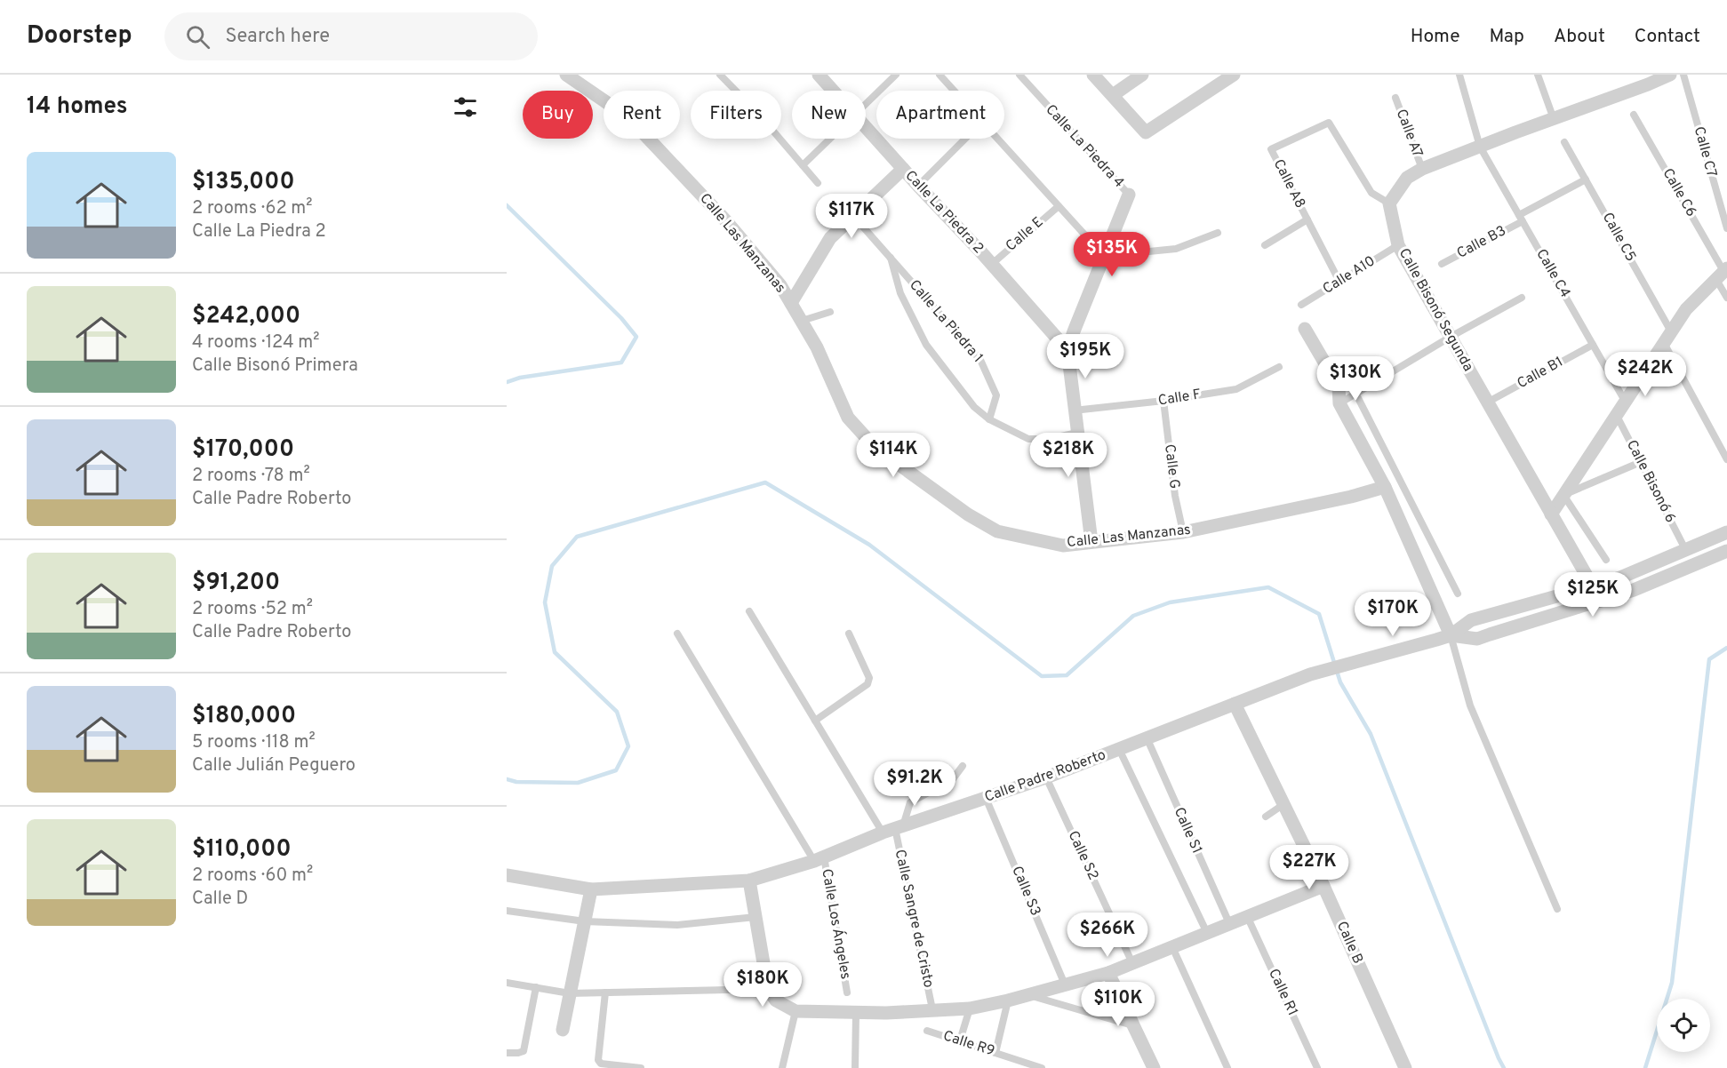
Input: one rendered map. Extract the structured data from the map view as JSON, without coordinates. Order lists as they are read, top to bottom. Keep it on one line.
{"streets":{"street":["Calle La Piedra 2","Calle Las Manzanas","Calle Bisonó Segunda","Calle Padre Roberto","Calle B"],"lane":["Calle A7","Calle La Piedra 4","Calle C7","Calle A8","Calle C6","Calle E","Calle C5","Calle B3","Calle C4","Calle A10","Calle La Piedra 1","Calle B1","Calle F","Calle G","Calle Bisonó 6","Calle S1","Calle S2","Calle S3","Calle Sangre de Cristo","Calle Los Ángeles","Calle R1","Calle R9"]},"crossings":[["Calle A8","Calle A10"],["Calle A8","Calle Bisonó Segunda"],["Calle La Piedra 2","Calle E"],["Calle C5","Calle B3"],["Calle B3","Calle C4"],["Calle Las Manzanas","Calle G"],["Calle C4","Calle B1"],["Calle A10","Calle Bisonó Segunda"],["Calle Bisonó Segunda","Calle B1"],["Calle F","Calle G"],["Calle Padre Roberto","Calle S1"],["Calle Padre Roberto","Calle S2"],["Calle Padre Roberto","Calle S3"],["Calle Padre Roberto","Calle Sangre de Cristo"],["Calle Padre Roberto","Calle Los Ángeles"],["Calle Padre Roberto","Calle B"]],"page":{"header":"Doorstep","search":"Search here","nav":["Home","Map","About","Contact"],"heading":"14 homes","chip":["Buy","Rent","Filters","New","Apartment"],"list":[{"name":"$135,000","note":"2 rooms · 62 m² · Calle La Piedra 2"},{"name":"$242,000","note":"4 rooms · 124 m² · Calle Bisonó Primera"},{"name":"$170,000","note":"2 rooms · 78 m² · Calle Padre Roberto"},{"name":"$91,200","note":"2 rooms · 52 m² · Calle Padre Roberto"},{"name":"$180,000","note":"5 rooms · 118 m² · Calle Julián Peguero"},{"name":"$110,000","note":"2 rooms · 60 m² · Calle D"}],"price":["$117K","$135K","$195K","$242K","$130K","$114K","$218K","$125K","$170K","$91.2K","$227K","$266K","$180K","$110K"]}}
